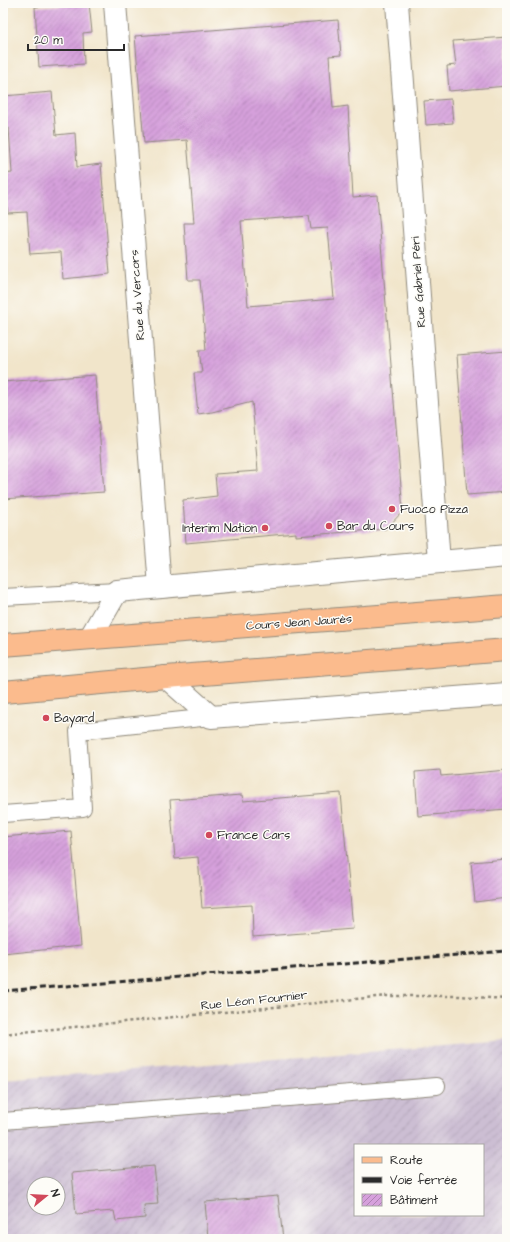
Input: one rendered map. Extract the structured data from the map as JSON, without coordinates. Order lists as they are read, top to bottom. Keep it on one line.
{"streets":{"main road":["Cours Jean Jaurès"],"street":["Rue Gabriel Péri","Rue du Vercors"],"path":["Rue Léon Fournier"]},"places":["Fuoco Pizza","Bar du Cours","Interim Nation","Bayard","France Cars"],"legend":["Route","Voie ferrée","Bâtiment"],"scale_bar":"20 m","north":"right"}
